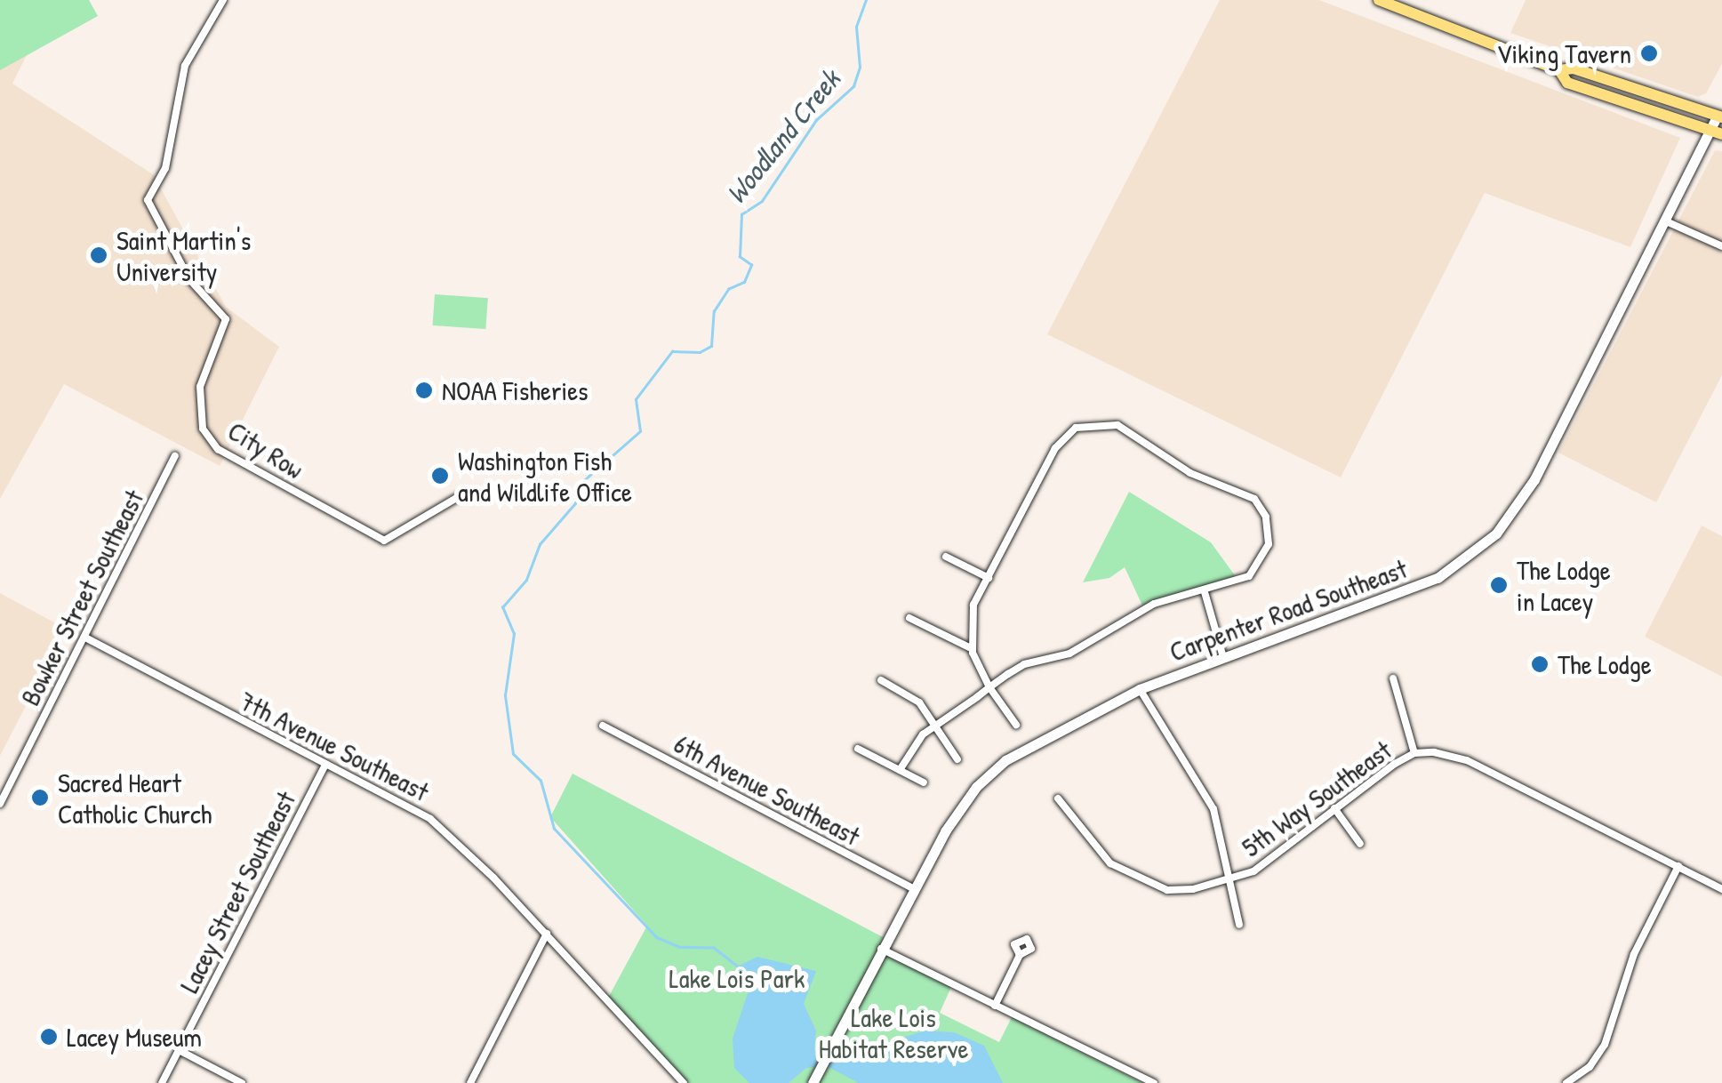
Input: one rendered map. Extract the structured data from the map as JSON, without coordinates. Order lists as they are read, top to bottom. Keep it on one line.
{"streets":{"main road":["Carpenter Road Southeast"],"street":["City Row","Bowker Street Southeast","7th Avenue Southeast","6th Avenue Southeast","5th Way Southeast","Lacey Street Southeast"]},"crossings":[["Bowker Street Southeast","7th Avenue Southeast"],["Carpenter Road Southeast","6th Avenue Southeast"],["Carpenter Road Southeast","5th Way Southeast"],["7th Avenue Southeast","Lacey Street Southeast"]],"water":["Woodland Creek"],"parks":["Lake Lois Park","Lake Lois Habitat Reserve"],"places":["Viking Tavern","Saint Martin's University","NOAA Fisheries","Washington Fish and Wildlife Office","The Lodge in Lacey","The Lodge","Sacred Heart Catholic Church","Lacey Museum"]}
